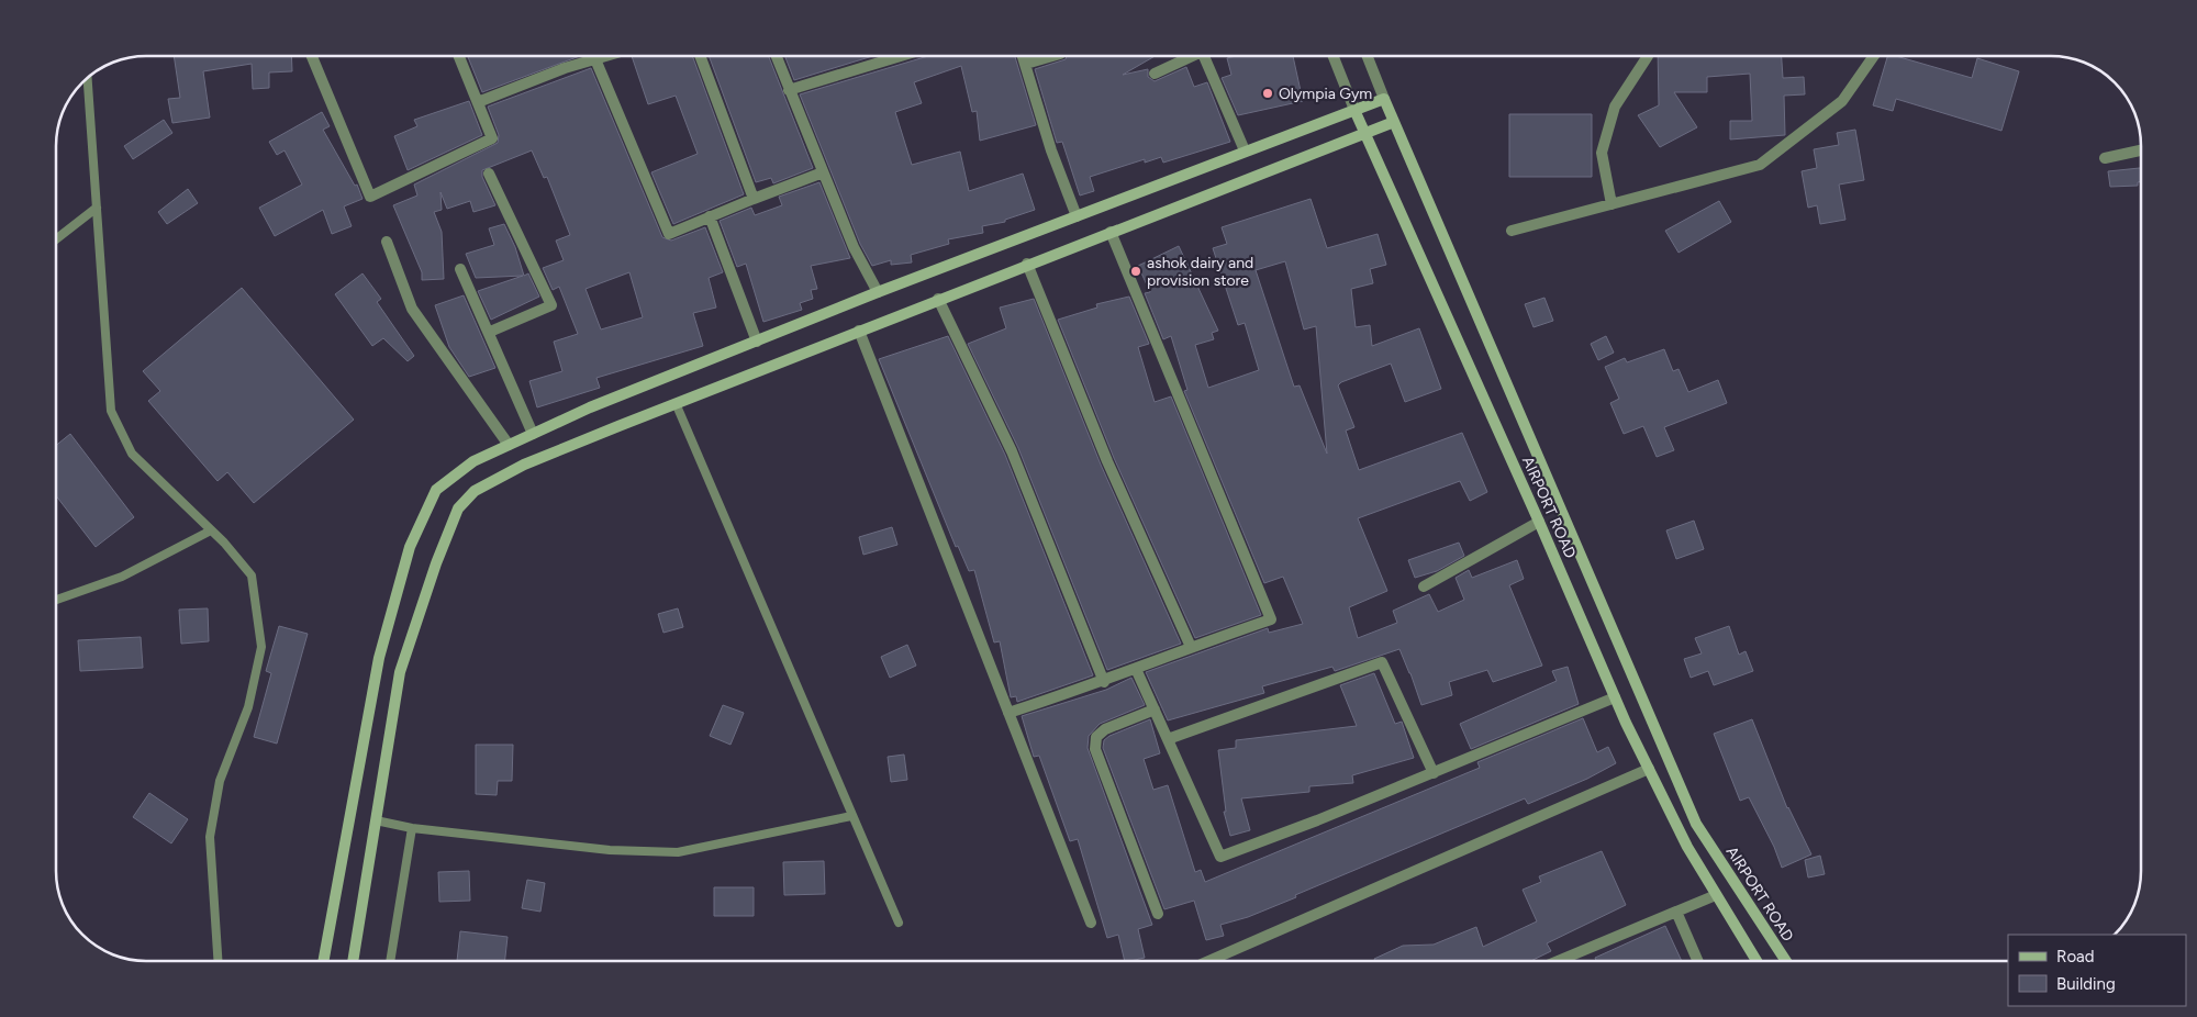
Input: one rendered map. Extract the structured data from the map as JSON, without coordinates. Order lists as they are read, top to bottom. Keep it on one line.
{"streets":{"main road":["AIRPORT ROAD"]},"places":["Olympia Gym","ashok dairy and provision store"],"legend":["Road","Building"]}
